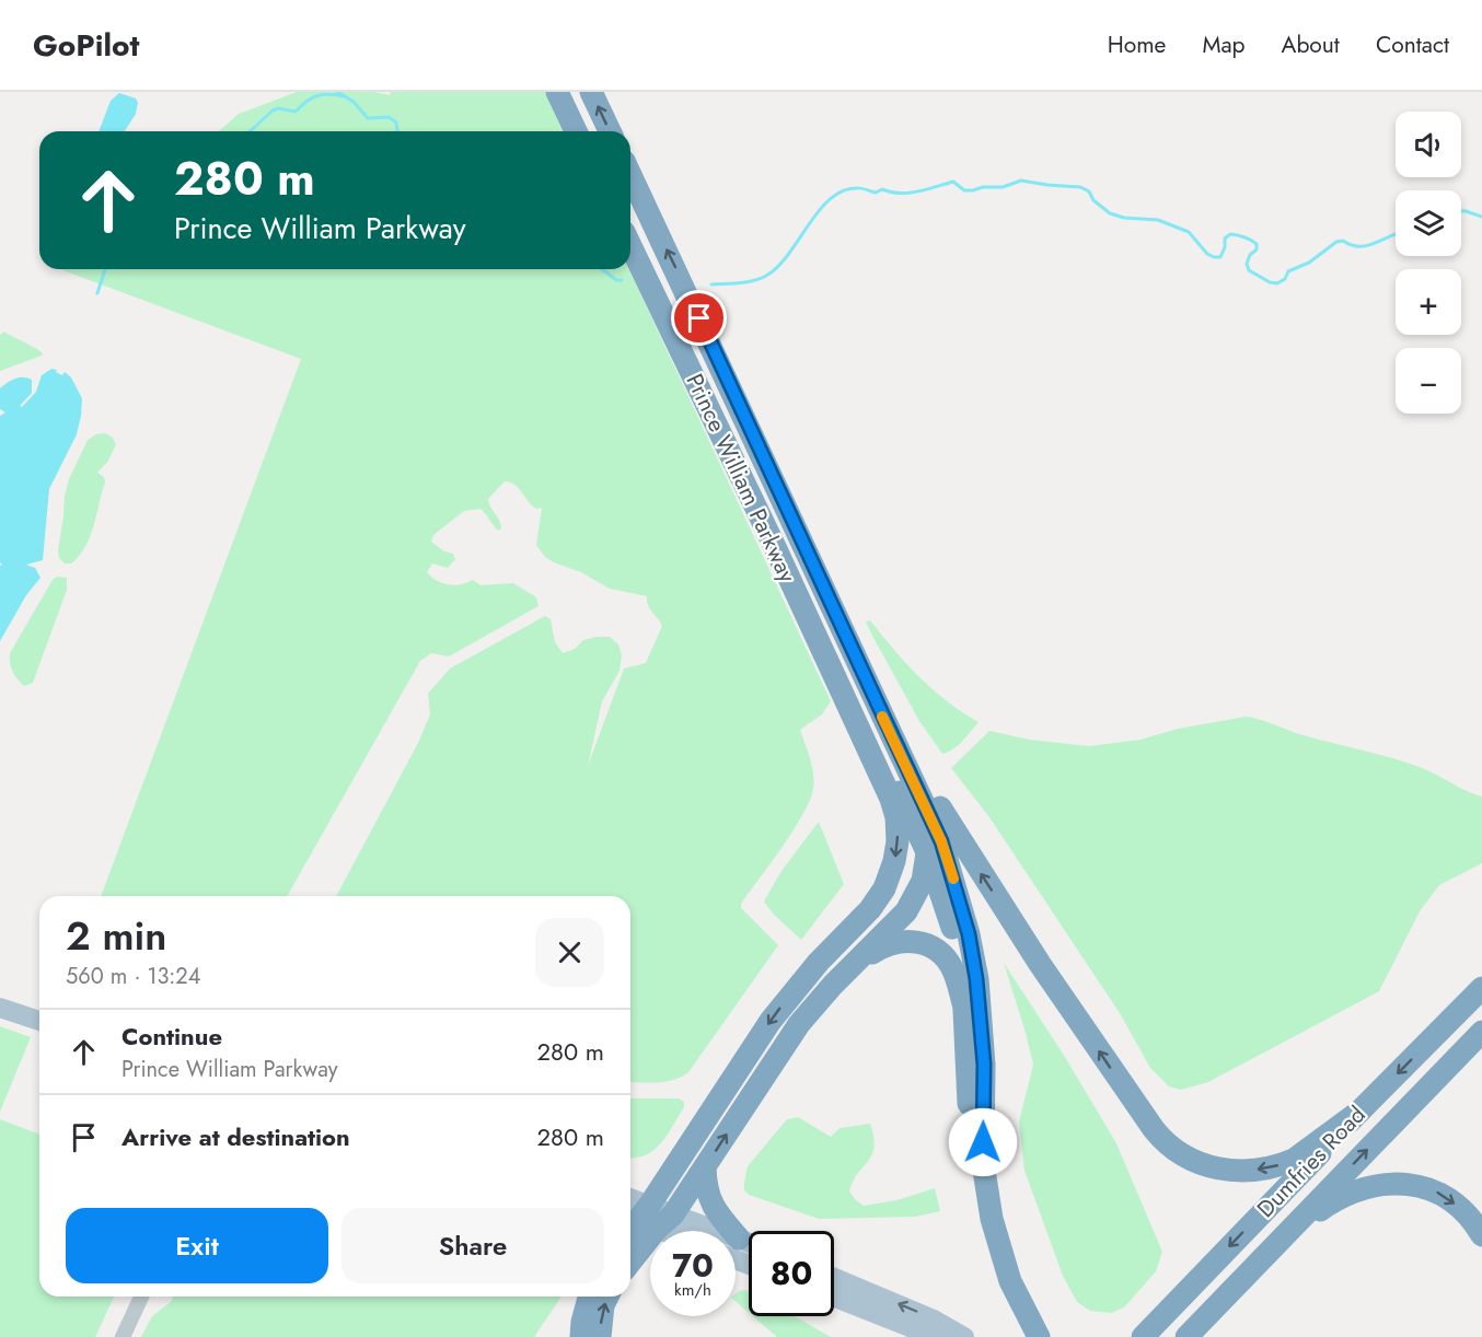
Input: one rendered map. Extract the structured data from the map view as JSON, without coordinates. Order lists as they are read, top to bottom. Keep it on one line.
{"streets":{"highway":["Prince William Parkway","Dumfries Road"]},"page":{"header":"GoPilot","nav":["Home","Map","About","Contact"],"map_buttons":["+","−"],"turn":["280 m","Prince William Parkway"],"heading":["2 min","560 m · 13:24"],"list":[{"name":"Continue","note":"Prince William Parkway","value":"280 m"},{"name":"Arrive at destination","value":"280 m"}],"buttons":["Exit","Share"],"speed":"70 km/h","limit":"80"}}
